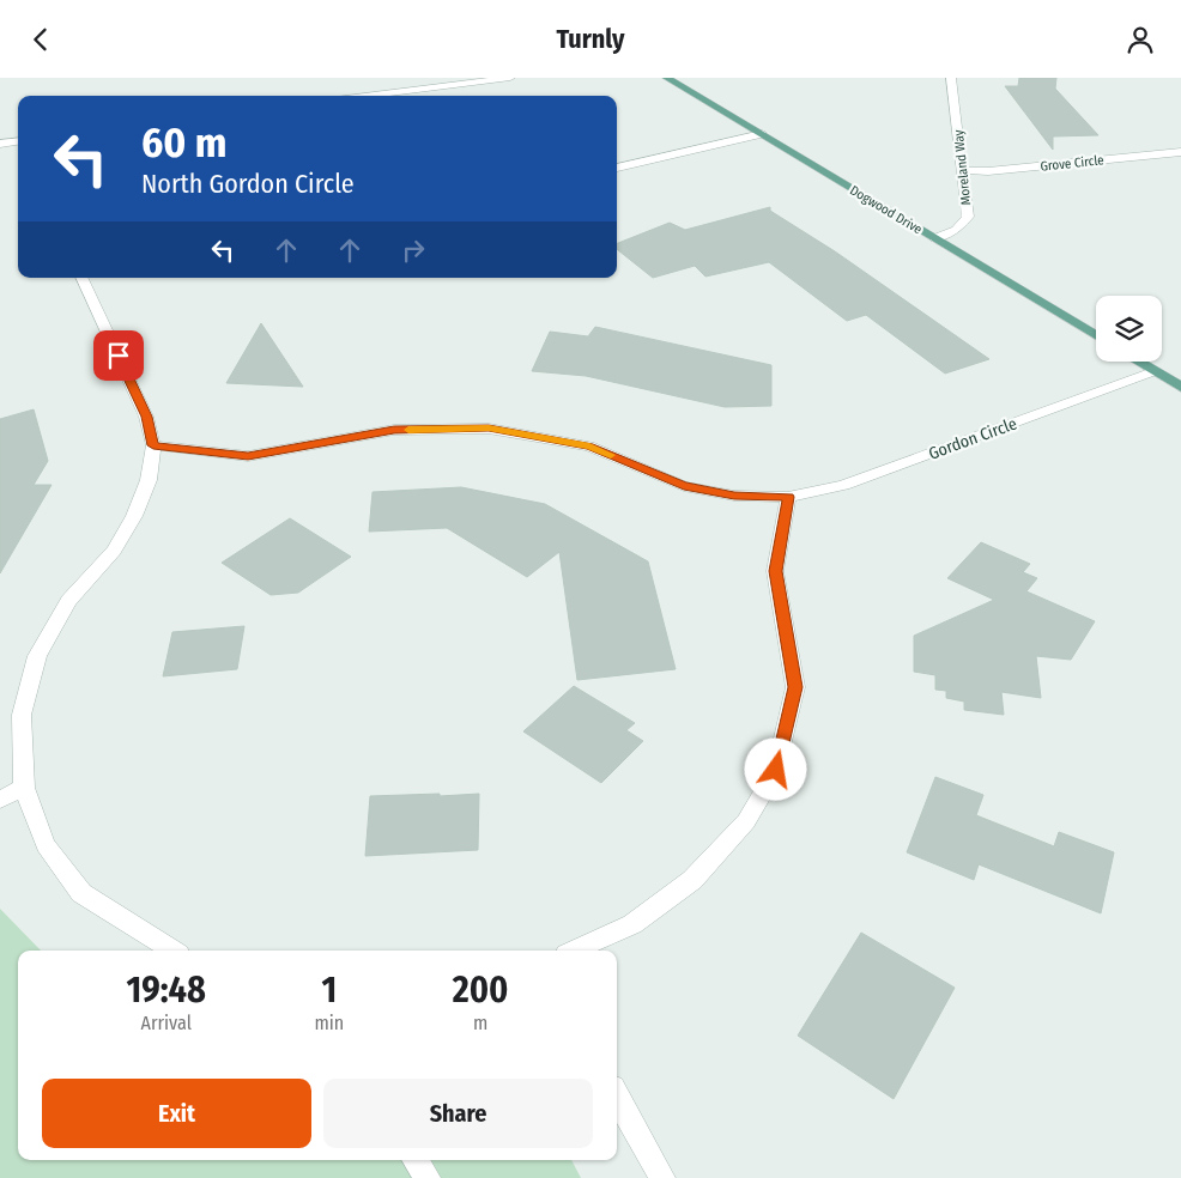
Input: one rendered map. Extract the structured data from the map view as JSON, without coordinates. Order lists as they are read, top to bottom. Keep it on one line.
{"streets":{"main road":["Dogwood Drive"],"street":["Grove Circle","Moreland Way","Gordon Circle"]},"crossings":[["Grove Circle","Moreland Way"],["Moreland Way","Dogwood Drive"]],"page":{"header":"Turnly","turn":["60 m","North Gordon Circle"],"eta":["19:48","Arrival","1","min","200","m"],"buttons":["Exit","Share"]}}
